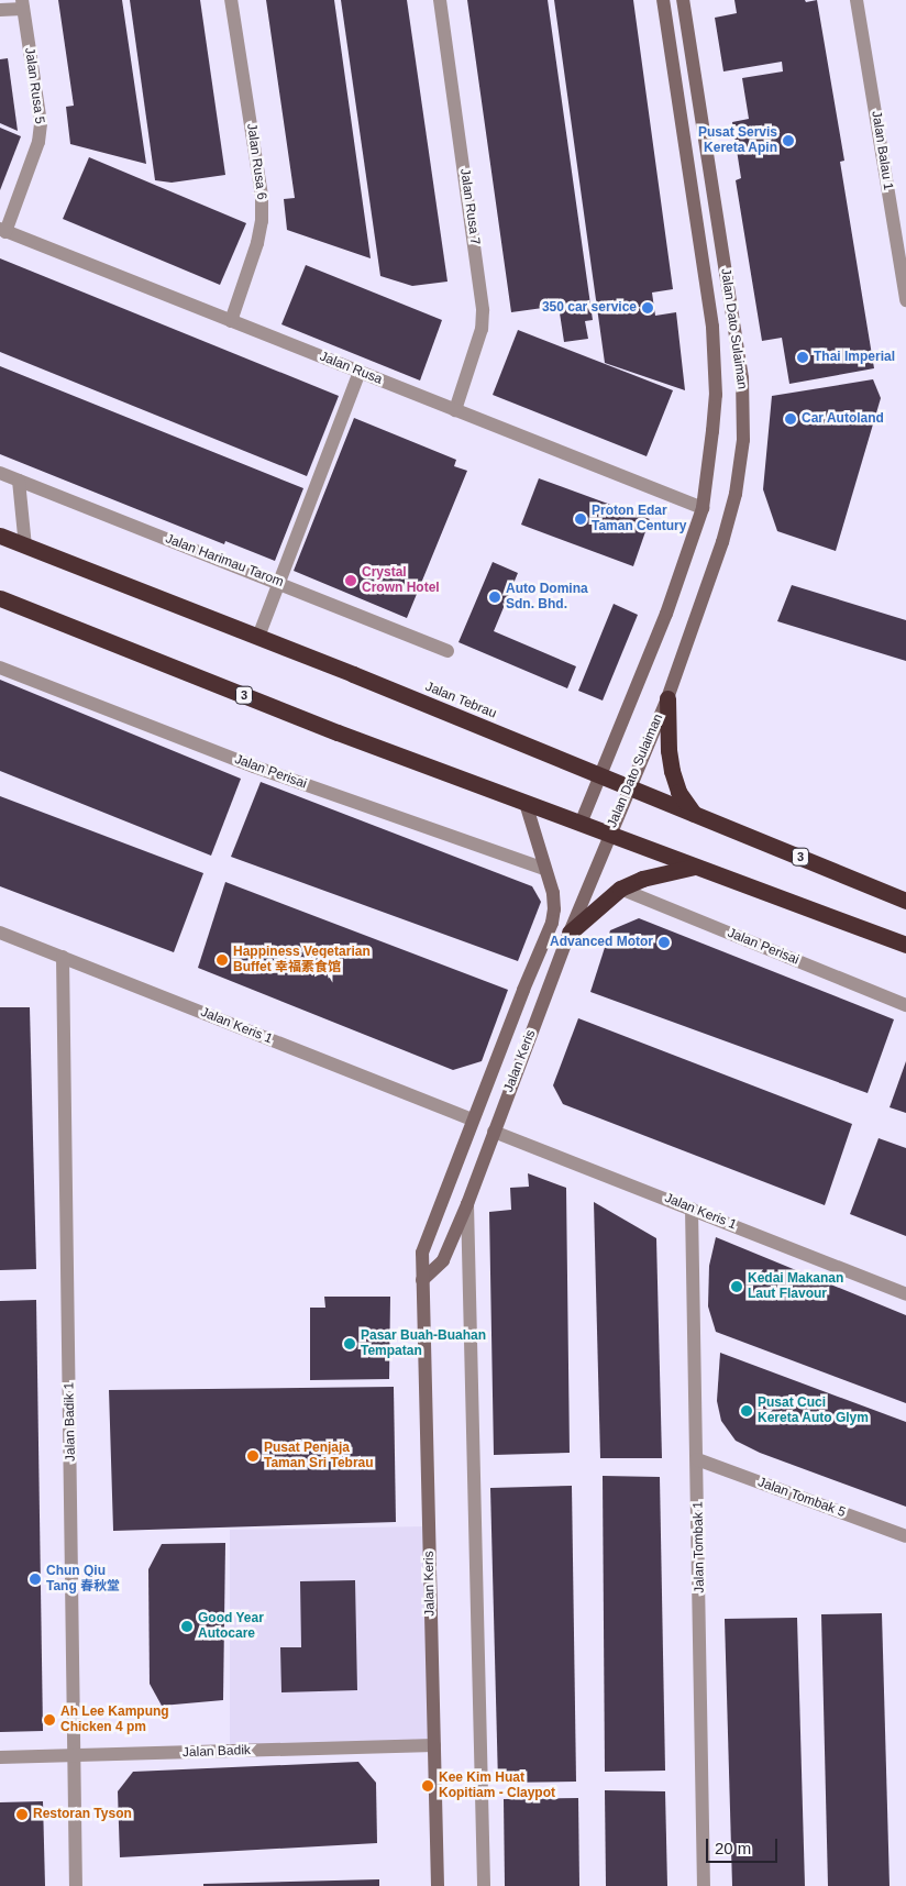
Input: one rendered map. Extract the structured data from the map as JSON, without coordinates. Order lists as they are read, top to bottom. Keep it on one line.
{"streets":{"highway":["3","Jalan Tebrau"],"street":["Jalan Rusa 5","Jalan Balau 1","Jalan Rusa 6","Jalan Rusa 7","Jalan Dato Sulaiman","Jalan Rusa","Jalan Harimau Tarom","Jalan Perisai","Jalan Keris 1","Jalan Keris","Jalan Badik 1","Jalan Tombak 5","Jalan Tombak 1","Jalan Badik"]},"crossings":[["Jalan Rusa 5","Jalan Rusa"],["Jalan Rusa 6","Jalan Rusa"],["Jalan Rusa 7","Jalan Rusa"],["Jalan Dato Sulaiman","Jalan Rusa"],["Jalan Dato Sulaiman","3"],["Jalan Dato Sulaiman","Jalan Tebrau"],["Jalan Dato Sulaiman","Jalan Keris"],["3","Jalan Keris"],["Jalan Perisai","Jalan Keris"],["Jalan Keris 1","Jalan Keris"],["Jalan Keris 1","Jalan Badik 1"],["Jalan Keris 1","Jalan Tombak 1"],["Jalan Keris","Jalan Badik"],["Jalan Badik 1","Jalan Badik"],["Jalan Tombak 5","Jalan Tombak 1"]],"places":["Pusat Servis Kereta Apin","350 car service","Thai Imperial","Car Autoland","Proton Edar Taman Century","Crystal Crown Hotel","Auto Domina Sdn. Bhd.","Advanced Motor","Happiness Vegetarian Buffet 幸福素食馆","Kedai Makanan Laut Flavour","Pasar Buah-Buahan Tempatan","Pusat Cuci Kereta Auto Glym","Pusat Penjaja Taman Sri Tebrau","Chun Qiu Tang 春秋堂","Good Year Autocare","Ah Lee Kampung Chicken 4 pm","Kee Kim Huat Kopitiam - Claypot","Restoran Tyson"],"scale_bar":"20 m"}
